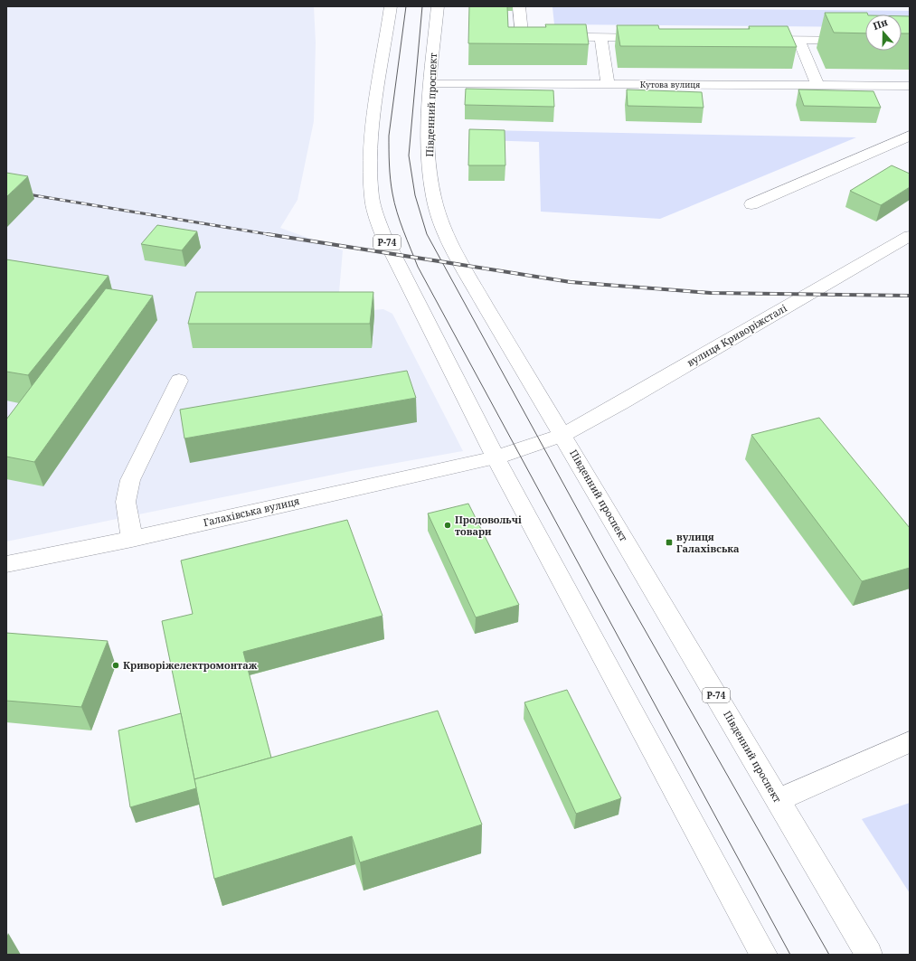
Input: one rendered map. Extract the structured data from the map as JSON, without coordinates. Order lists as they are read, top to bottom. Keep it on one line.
{"streets":{"main road":["Кутова вулиця","Південний проспект","Р-74","вулиця Криворіжсталі","Галахівська вулиця"]},"crossings":[["Кутова вулиця","Південний проспект"],["Південний проспект","вулиця Криворіжсталі"],["Р-74","вулиця Криворіжсталі"],["Р-74","Галахівська вулиця"],["вулиця Криворіжсталі","Галахівська вулиця"]],"places":{"other":["Продовольчі товари","Криворіжелектромонтаж"],"transit":["вулиця Галахівська"]},"north":"top"}
